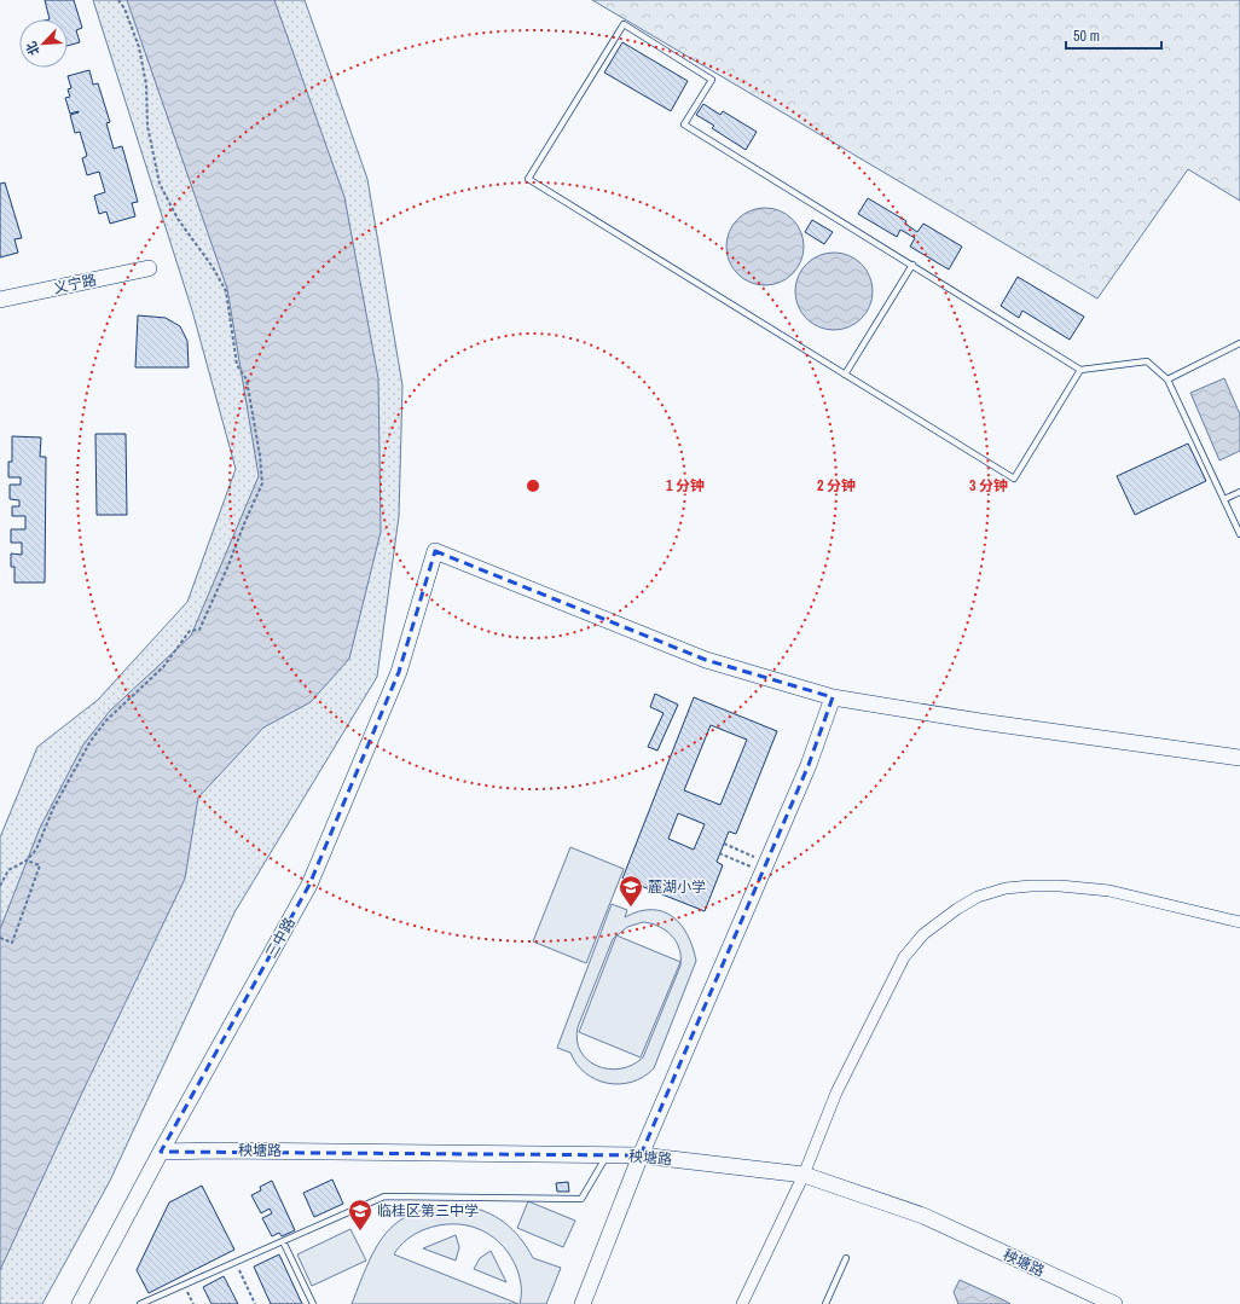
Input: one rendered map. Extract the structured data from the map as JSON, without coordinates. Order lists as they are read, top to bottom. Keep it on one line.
{"streets":{"main road":["义宁路","三中路","秧塘路"]},"crossings":[["三中路","秧塘路"]],"places":{"school or university":["麓湖小学","临桂区第三中学"]},"scale_bar":"50 m","north":"bottom left","rings":["1 分钟","2 分钟","3 分钟"]}
